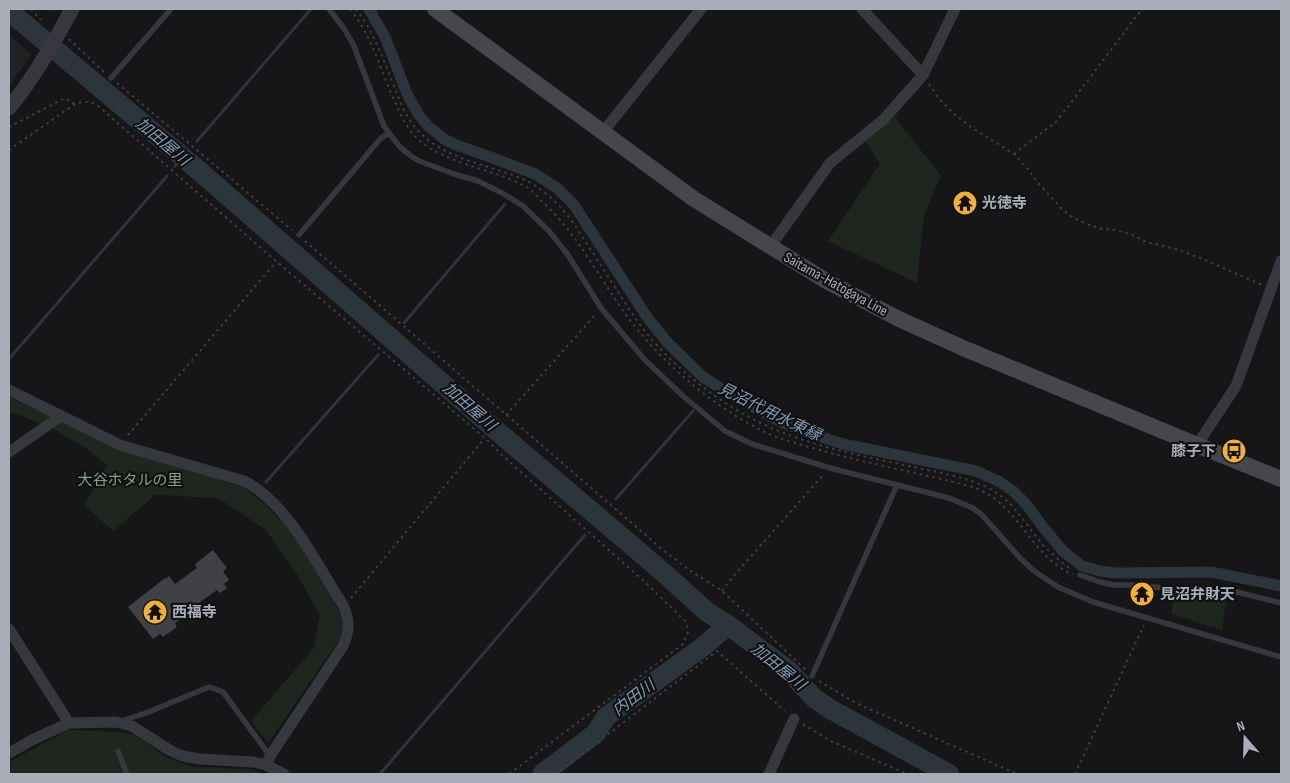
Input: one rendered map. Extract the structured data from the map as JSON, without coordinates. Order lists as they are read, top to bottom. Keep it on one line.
{"streets":{"main road":["Saitama-Hatogaya Line"]},"water":["加田屋川","見沼代用水東縁","内田川"],"parks":["大谷ホタルの里"],"places":{"temple":["光徳寺","見沼弁財天","西福寺"],"bus stop":["膝子下"]},"north":"top"}
